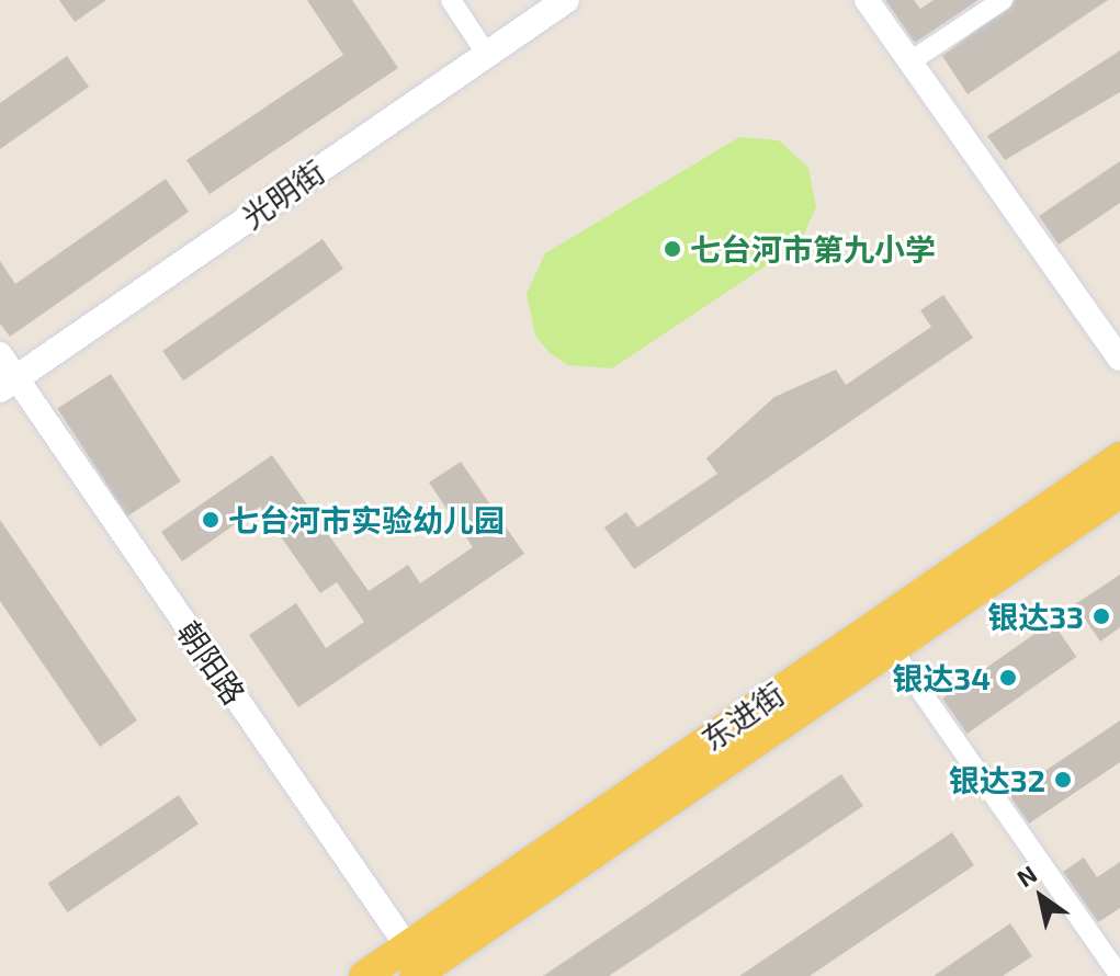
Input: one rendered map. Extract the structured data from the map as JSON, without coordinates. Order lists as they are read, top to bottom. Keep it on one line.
{"streets":{"main road":["光明街","东进街"],"street":["朝阳路"]},"crossings":[["光明街","朝阳路"],["朝阳路","东进街"]],"places":["七台河市第九小学","七台河市实验幼儿园","银达33","银达34","银达32"],"north":"top left"}
